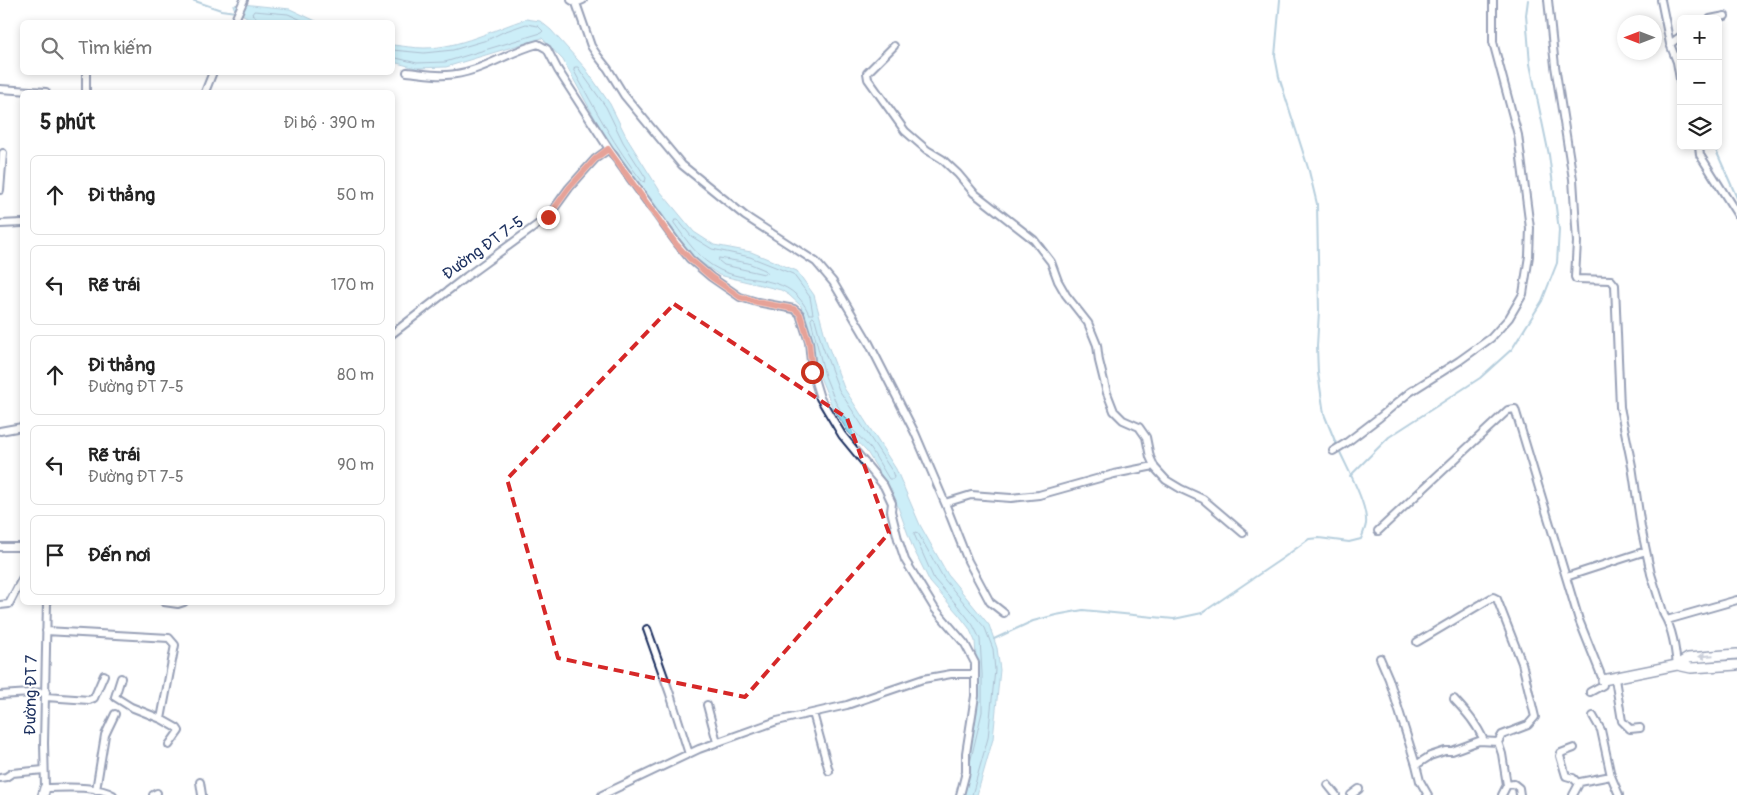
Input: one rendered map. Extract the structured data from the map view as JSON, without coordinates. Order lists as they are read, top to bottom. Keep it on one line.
{"streets":{"street":["Đường ĐT 7-5","Đường ĐT 7"]},"north":"left","page":{"map_buttons":["+","−"],"search":"Tìm kiếm","heading":["5 phút","Đi bộ · 390 m"],"list":[["Đi thẳng","50 m"],["Rẽ trái","170 m"],["Đi thẳng","Đường ĐT 7-5","80 m"],["Rẽ trái","Đường ĐT 7-5","90 m"],"Đến nơi"]}}
